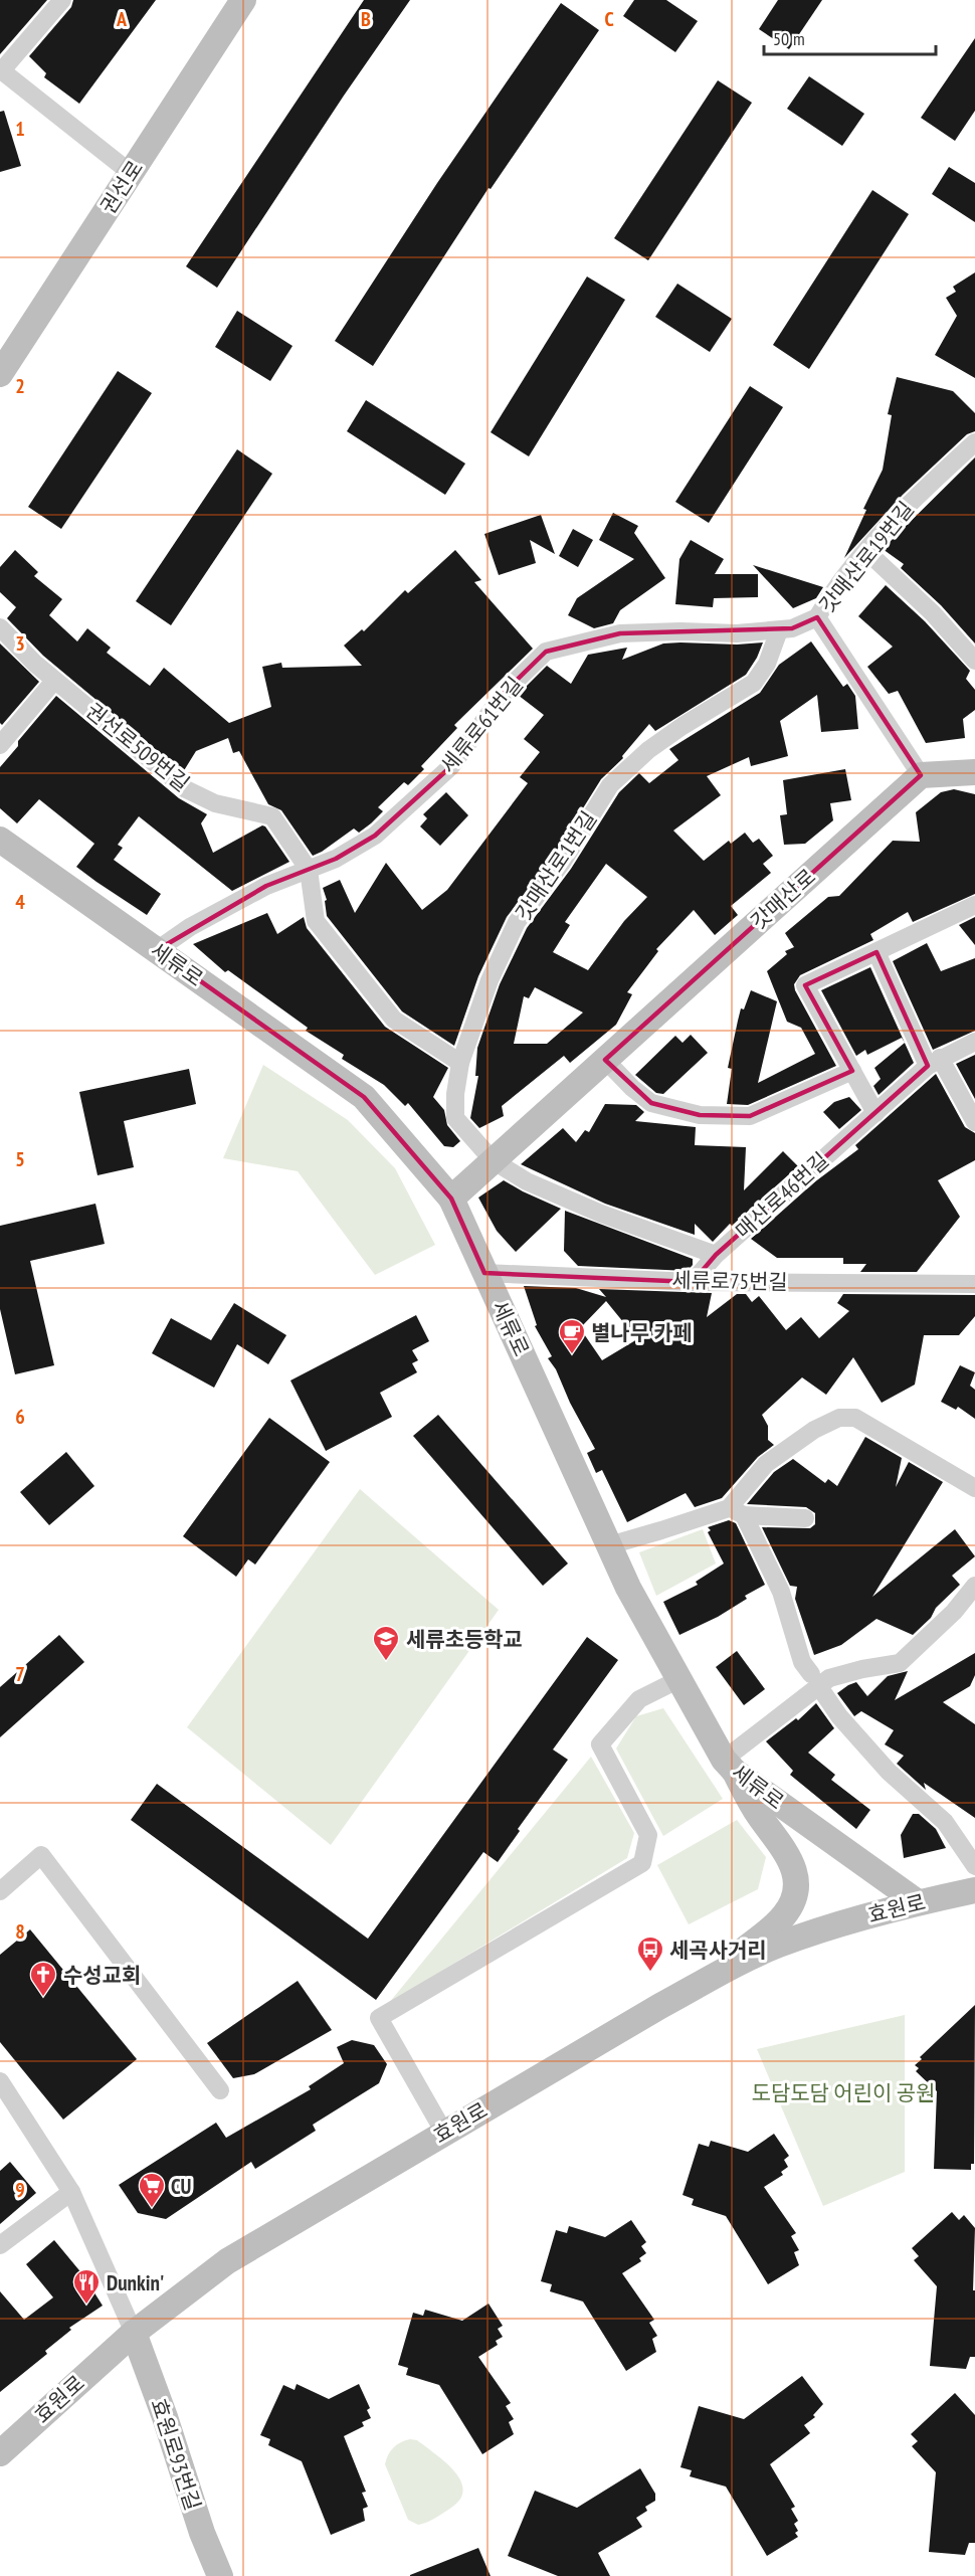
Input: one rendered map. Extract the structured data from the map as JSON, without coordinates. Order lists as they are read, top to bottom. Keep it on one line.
{"streets":{"street":["권선로","갓매산로19번길","세류로61번길","권선로509번길","갓매산로1번길","갓매산로","세류로","매산로46번길","세류로75번길","효원로","효원로93번길"]},"crossings":[["갓매산로19번길","세류로61번길"],["갓매산로19번길","갓매산로"],["세류로61번길","권선로509번길"],["세류로61번길","갓매산로1번길"],["세류로61번길","세류로"],["갓매산로1번길","갓매산로"],["갓매산로","세류로"],["세류로","세류로75번길"],["세류로","효원로"],["매산로46번길","세류로75번길"],["효원로","효원로93번길"]],"parks":["도담도담 어린이 공원"],"places":{"cafe":["별나무 카페"],"school or university":["세류초등학교"],"bus stop":["세곡사거리"],"church":["수성교회"],"supermarket":["CU"],"restaurant":["Dunkin'"]},"scale_bar":"50 m","grid":{"columns":["A","B","C"],"rows":["1","2","3","4","5","6","7","8","9"]}}
